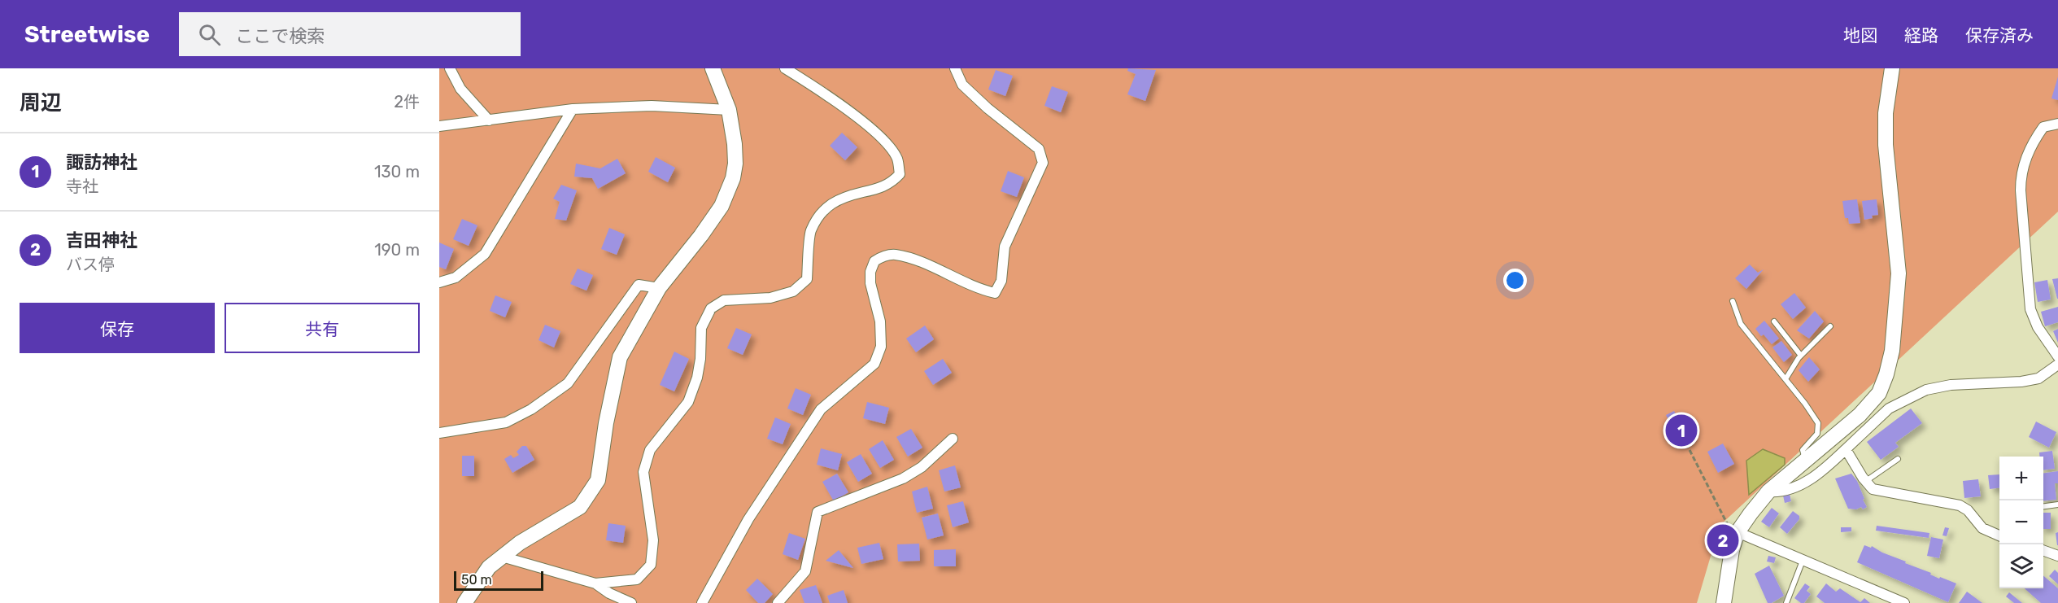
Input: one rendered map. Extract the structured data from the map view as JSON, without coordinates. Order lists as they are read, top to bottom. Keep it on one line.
{"scale_bar":"50 m","page":{"header":"Streetwise","search":"ここで検索","nav":["地図","経路","保存済み"],"heading":["周辺","2件"],"list":[{"mark":"1","name":"諏訪神社","note":"寺社","value":"130 m"},{"mark":"2","name":"吉田神社","note":"バス停","value":"190 m"}],"buttons":["保存","共有"],"pins":["1","2"],"map_buttons":["+","−"],"scale":"50 m"}}
